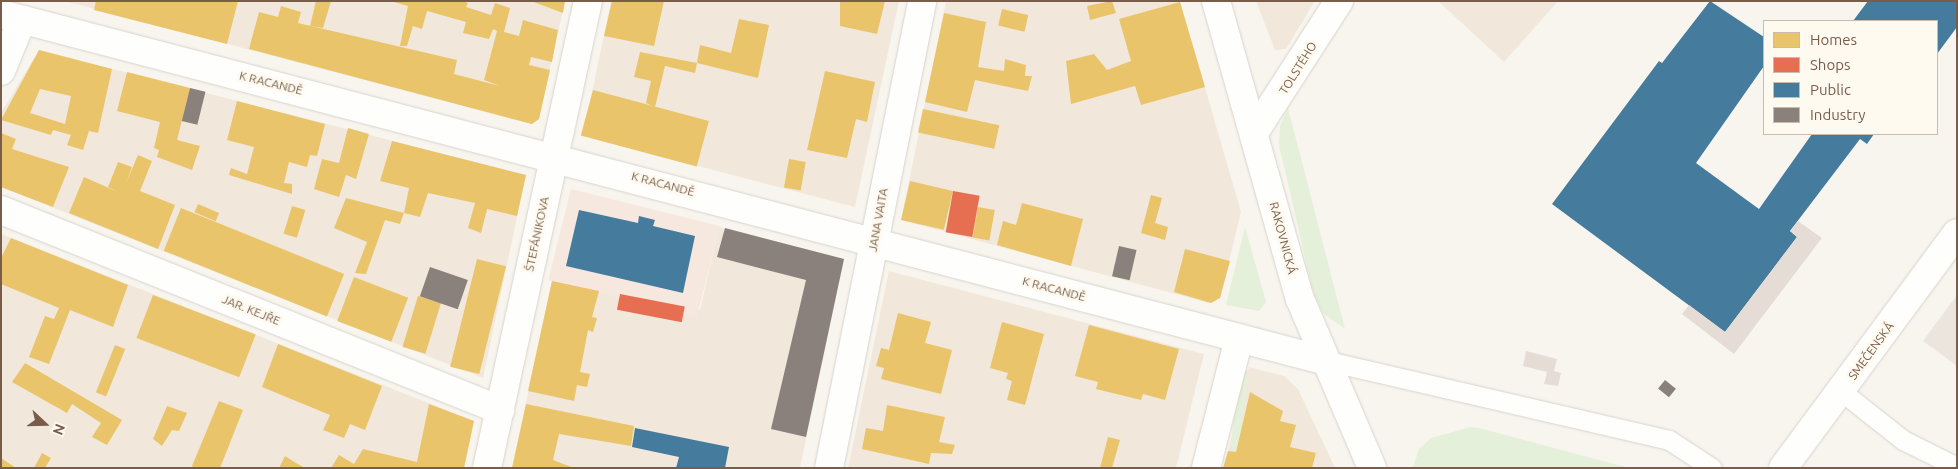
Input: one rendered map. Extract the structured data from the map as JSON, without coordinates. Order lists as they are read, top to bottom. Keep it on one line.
{"streets":{"street":["TOLSTÉHO","K RACANDĚ","JANA VAITA","ŠTEFÁNIKOVA","RAKOVNICKÁ","JAR. KEJŘE","SMEČENSKÁ"]},"crossings":[["TOLSTÉHO","RAKOVNICKÁ"],["K RACANDĚ","JANA VAITA"],["K RACANDĚ","ŠTEFÁNIKOVA"],["K RACANDĚ","RAKOVNICKÁ"],["ŠTEFÁNIKOVA","JAR. KEJŘE"]],"legend":["Homes","Shops","Public","Industry"],"north":"right"}
